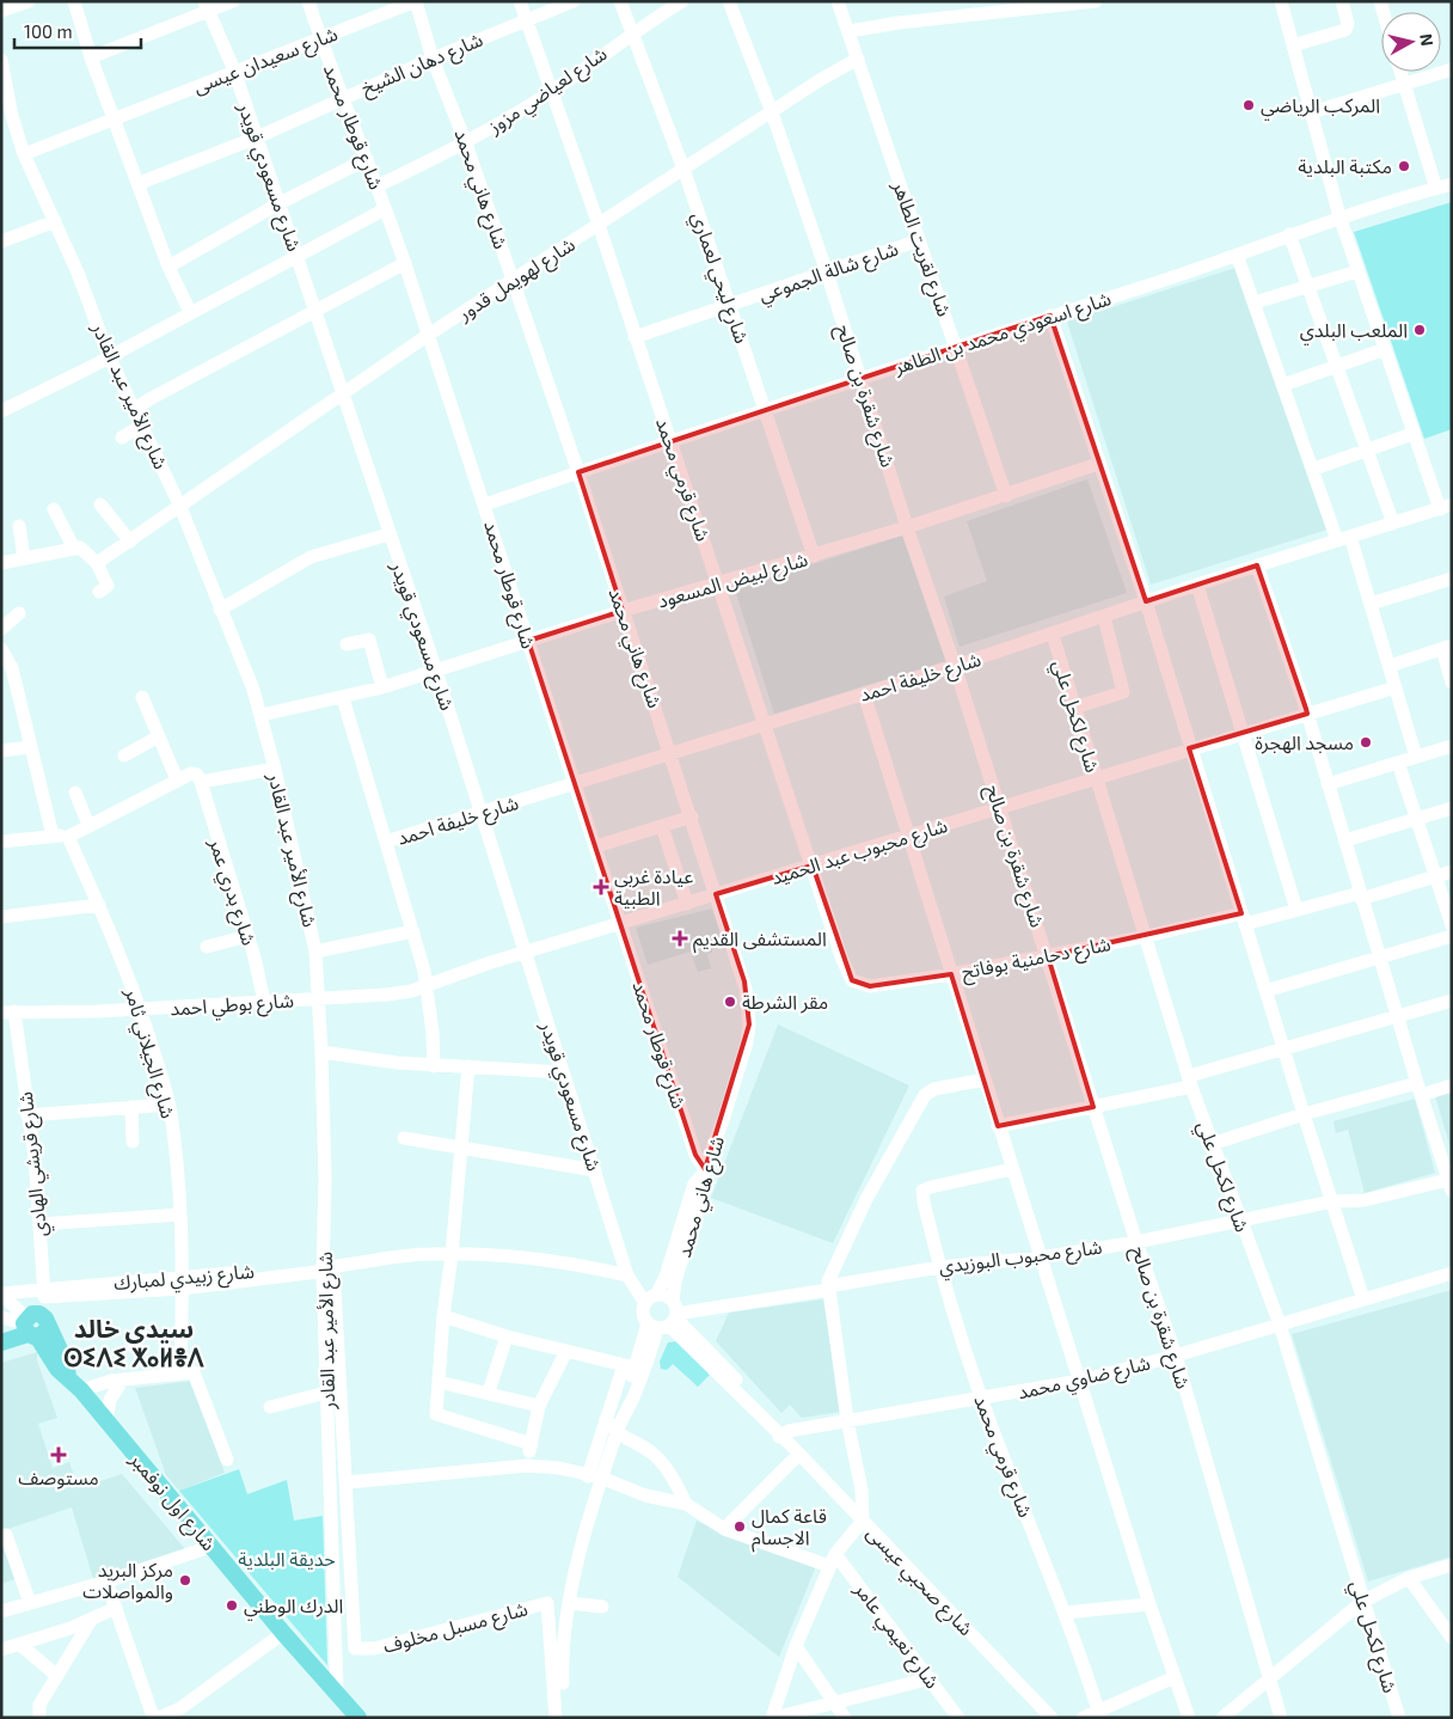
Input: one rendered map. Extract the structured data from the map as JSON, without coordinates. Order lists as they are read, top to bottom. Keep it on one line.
{"streets":{"main road":["شارع اول نوفمبر"],"street":["شارع سعيدان عيسى","شارع دهان الشيخ","شارع لعياضي مزوز","شارع قوطار محمد","شارع مسعودي قويدر","شارع هاني محمد","شارع لقريت الطاهر","شارع شالة الجموعي","شارع ليحي لعماري","شارع لهويمل قدور","شارع اسعودي محمد بن الطاهر","شارع الأمير عبد القادر","شارع شقرة بن صالح","شارع قرمي محمد","شارع لبيض المسعود","شارع خليفة احمد","شارع لكحل علي","شارع محبوب عبد الحميد","شارع بدري عمر","شارع دحامنية بوفاتح","شارع بوطي احمد","شارع الجيلاني ثامر","شارع قريشي الهادي","شارع محبوب البوزيدي","شارع زبيدي لمبارك","شارع ضاوي محمد","شارع صحبي عيسى","شارع مسبل مخلوف","شارع نعيمي عامر"]},"crossings":[["شارع سعيدان عيسى","شارع قوطار محمد"],["شارع سعيدان عيسى","شارع مسعودي قويدر"],["شارع سعيدان عيسى","شارع هاني محمد"],["شارع سعيدان عيسى","شارع الأمير عبد القادر"],["شارع دهان الشيخ","شارع قوطار محمد"],["شارع دهان الشيخ","شارع مسعودي قويدر"],["شارع دهان الشيخ","شارع هاني محمد"],["شارع دهان الشيخ","شارع قرمي محمد"],["شارع لعياضي مزوز","شارع قوطار محمد"],["شارع لعياضي مزوز","شارع هاني محمد"],["شارع لعياضي مزوز","شارع ليحي لعماري"],["شارع لعياضي مزوز","شارع قرمي محمد"],["شارع قوطار محمد","شارع هاني محمد"],["شارع قوطار محمد","شارع لهويمل قدور"],["شارع قوطار محمد","شارع اسعودي محمد بن الطاهر"],["شارع قوطار محمد","شارع لبيض المسعود"],["شارع قوطار محمد","شارع خليفة احمد"],["شارع قوطار محمد","شارع محبوب عبد الحميد"],["شارع مسعودي قويدر","شارع لهويمل قدور"],["شارع مسعودي قويدر","شارع لبيض المسعود"],["شارع مسعودي قويدر","شارع خليفة احمد"],["شارع مسعودي قويدر","شارع محبوب عبد الحميد"],["شارع مسعودي قويدر","شارع زبيدي لمبارك"],["شارع هاني محمد","شارع لهويمل قدور"],["شارع هاني محمد","شارع اسعودي محمد بن الطاهر"],["شارع هاني محمد","شارع لبيض المسعود"],["شارع هاني محمد","شارع خليفة احمد"],["شارع هاني محمد","شارع محبوب عبد الحميد"],["شارع هاني محمد","شارع صحبي عيسى"],["شارع لقريت الطاهر","شارع شالة الجموعي"],["شارع لقريت الطاهر","شارع لهويمل قدور"],["شارع لقريت الطاهر","شارع اسعودي محمد بن الطاهر"],["شارع لقريت الطاهر","شارع لبيض المسعود"],["شارع شالة الجموعي","شارع ليحي لعماري"],["شارع شالة الجموعي","شارع شقرة بن صالح"],["شارع شالة الجموعي","شارع قرمي محمد"],["شارع ليحي لعماري","شارع لهويمل قدور"],["شارع ليحي لعماري","شارع اسعودي محمد بن الطاهر"],["شارع ليحي لعماري","شارع لبيض المسعود"],["شارع لهويمل قدور","شارع الأمير عبد القادر"],["شارع لهويمل قدور","شارع شقرة بن صالح"],["شارع لهويمل قدور","شارع قرمي محمد"],["شارع اسعودي محمد بن الطاهر","شارع شقرة بن صالح"],["شارع اسعودي محمد بن الطاهر","شارع قرمي محمد"],["شارع الأمير عبد القادر","شارع لبيض المسعود"],["شارع الأمير عبد القادر","شارع محبوب عبد الحميد"],["شارع الأمير عبد القادر","شارع بوطي احمد"],["شارع الأمير عبد القادر","شارع زبيدي لمبارك"],["شارع الأمير عبد القادر","شارع اول نوفمبر"],["شارع الأمير عبد القادر","شارع مسبل مخلوف"],["شارع شقرة بن صالح","شارع لبيض المسعود"],["شارع شقرة بن صالح","شارع خليفة احمد"],["شارع شقرة بن صالح","شارع محبوب عبد الحميد"],["شارع شقرة بن صالح","شارع دحامنية بوفاتح"],["شارع شقرة بن صالح","شارع محبوب البوزيدي"],["شارع شقرة بن صالح","شارع ضاوي محمد"],["شارع قرمي محمد","شارع لبيض المسعود"],["شارع قرمي محمد","شارع خليفة احمد"],["شارع قرمي محمد","شارع محبوب عبد الحميد"],["شارع قرمي محمد","شارع دحامنية بوفاتح"],["شارع قرمي محمد","شارع محبوب البوزيدي"],["شارع قرمي محمد","شارع ضاوي محمد"],["شارع خليفة احمد","شارع لكحل علي"],["شارع لكحل علي","شارع محبوب عبد الحميد"],["شارع لكحل علي","شارع دحامنية بوفاتح"],["شارع لكحل علي","شارع محبوب البوزيدي"],["شارع لكحل علي","شارع ضاوي محمد"],["شارع محبوب عبد الحميد","شارع بوطي احمد"],["شارع بدري عمر","شارع بوطي احمد"],["شارع بوطي احمد","شارع الجيلاني ثامر"],["شارع بوطي احمد","شارع قريشي الهادي"],["شارع الجيلاني ثامر","شارع زبيدي لمبارك"],["شارع قريشي الهادي","شارع زبيدي لمبارك"],["شارع قريشي الهادي","شارع اول نوفمبر"],["شارع ضاوي محمد","شارع صحبي عيسى"]],"districts":["سيدي خالد ⵙⵉⴷⵉ ⵅⴰⵍⴻⴷ"],"parks":["حديقة البلدية"],"places":{"other":["المركب الرياضي","مكتبة البلدية","الملعب البلدي","مسجد الهجرة","مقر الشرطة","قاعة كمال الاجسام","مركز البريد والمواصلات","الدرك الوطني"],"health":["عيادة غربي الطبية","المستشفى القديم","مستوصف"]},"scale_bar":"100 m","north":"right"}
